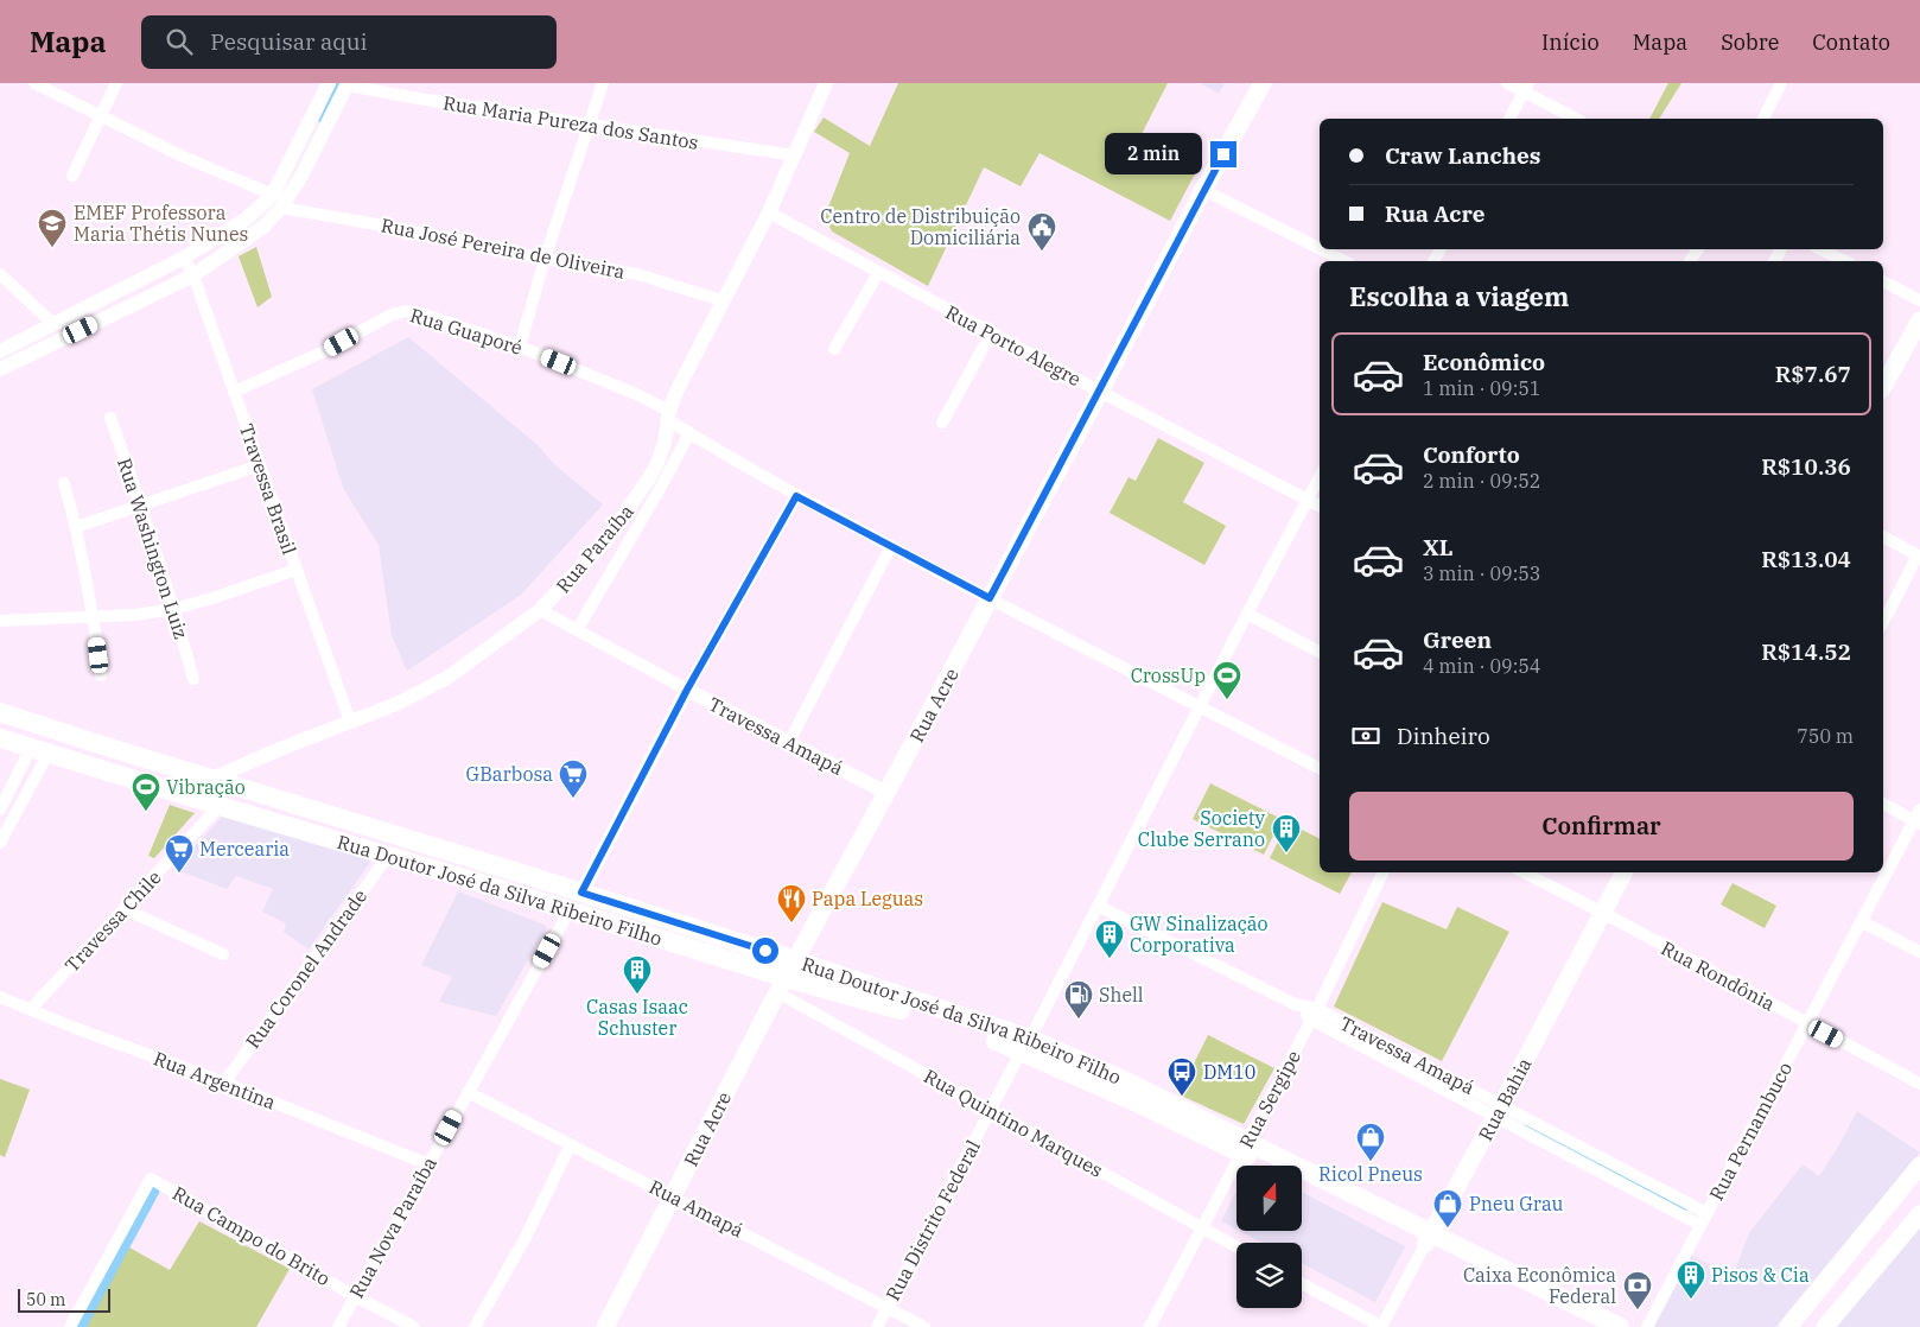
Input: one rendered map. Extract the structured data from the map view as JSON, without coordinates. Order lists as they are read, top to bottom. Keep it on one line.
{"streets":{"main road":["Rua Acre","Rua Doutor José da Silva Ribeiro Filho","Rua Bahia"],"street":["Rua Maria Pureza dos Santos","Rua José Pereira de Oliveira","Rua Guaporé","Rua Porto Alegre","Travessa Brasil","Rua Washington Luiz","Rua Paraíba","Travessa Amapá","Travessa Chile","Rua Coronel Andrade","Rua Rondônia","Rua Argentina","Rua Sergipe","Rua Quintino Marques","Rua Pernambuco","Rua Amapá","Rua Distrito Federal","Rua Nova Paraíba","Rua Campo do Brito"]},"crossings":[["Rua Maria Pureza dos Santos","Rua Paraíba"],["Rua José Pereira de Oliveira","Rua Paraíba"],["Rua Guaporé","Travessa Brasil"],["Rua Guaporé","Rua Paraíba"],["Rua Guaporé","Rua Acre"],["Rua Porto Alegre","Rua Paraíba"],["Rua Porto Alegre","Rua Acre"],["Rua Porto Alegre","Rua Distrito Federal"],["Travessa Brasil","Rua Paraíba"],["Rua Paraíba","Travessa Amapá"],["Rua Paraíba","Rua Doutor José da Silva Ribeiro Filho"],["Rua Acre","Travessa Amapá"],["Rua Acre","Rua Doutor José da Silva Ribeiro Filho"],["Rua Acre","Rua Quintino Marques"],["Rua Acre","Rua Amapá"],["Travessa Amapá","Rua Sergipe"],["Travessa Amapá","Rua Bahia"],["Travessa Amapá","Rua Pernambuco"],["Travessa Amapá","Rua Distrito Federal"],["Rua Doutor José da Silva Ribeiro Filho","Travessa Chile"],["Rua Doutor José da Silva Ribeiro Filho","Rua Coronel Andrade"],["Rua Doutor José da Silva Ribeiro Filho","Rua Sergipe"],["Rua Doutor José da Silva Ribeiro Filho","Rua Bahia"],["Rua Doutor José da Silva Ribeiro Filho","Rua Quintino Marques"],["Rua Doutor José da Silva Ribeiro Filho","Rua Distrito Federal"],["Rua Doutor José da Silva Ribeiro Filho","Rua Nova Paraíba"],["Travessa Chile","Rua Argentina"],["Rua Coronel Andrade","Rua Argentina"],["Rua Rondônia","Rua Bahia"],["Rua Rondônia","Rua Pernambuco"],["Rua Argentina","Rua Nova Paraíba"],["Rua Sergipe","Rua Quintino Marques"],["Rua Quintino Marques","Rua Distrito Federal"],["Rua Amapá","Rua Distrito Federal"],["Rua Amapá","Rua Nova Paraíba"],["Rua Nova Paraíba","Rua Campo do Brito"]],"places":{"school or university":["EMEF Professora Maria Thétis Nunes"],"public building":["Centro de Distribuição Domiciliária"],"sports":["CrossUp","Vibração"],"supermarket":["GBarbosa","Mercearia"],"building":["Society Clube Serrano","GW Sinalização Corporativa","Casas Isaac Schuster","Pisos & Cia"],"restaurant":["Papa Leguas"],"fuel station":["Shell"],"bus stop":["DM10"],"shop":["Ricol Pneus","Pneu Grau"],"bank":["Caixa Econômica Federal"]},"scale_bar":"50 m","north":"top","page":{"header":"Mapa","search":"Pesquisar aqui","nav":["Início","Mapa","Sobre","Contato"],"banner":["Craw Lanches","Rua Acre"],"bubble":"2 min","heading":"Escolha a viagem","list":[{"name":"Econômico","note":"1 min · 09:51","value":"R$7.67"},{"name":"Conforto","note":"2 min · 09:52","value":"R$10.36"},{"name":"XL","note":"3 min · 09:53","value":"R$13.04"},{"name":"Green","note":"4 min · 09:54","value":"R$14.52"}],"pay":["Dinheiro","750 m"],"buttons":"Confirmar","scale":"50 m"}}
